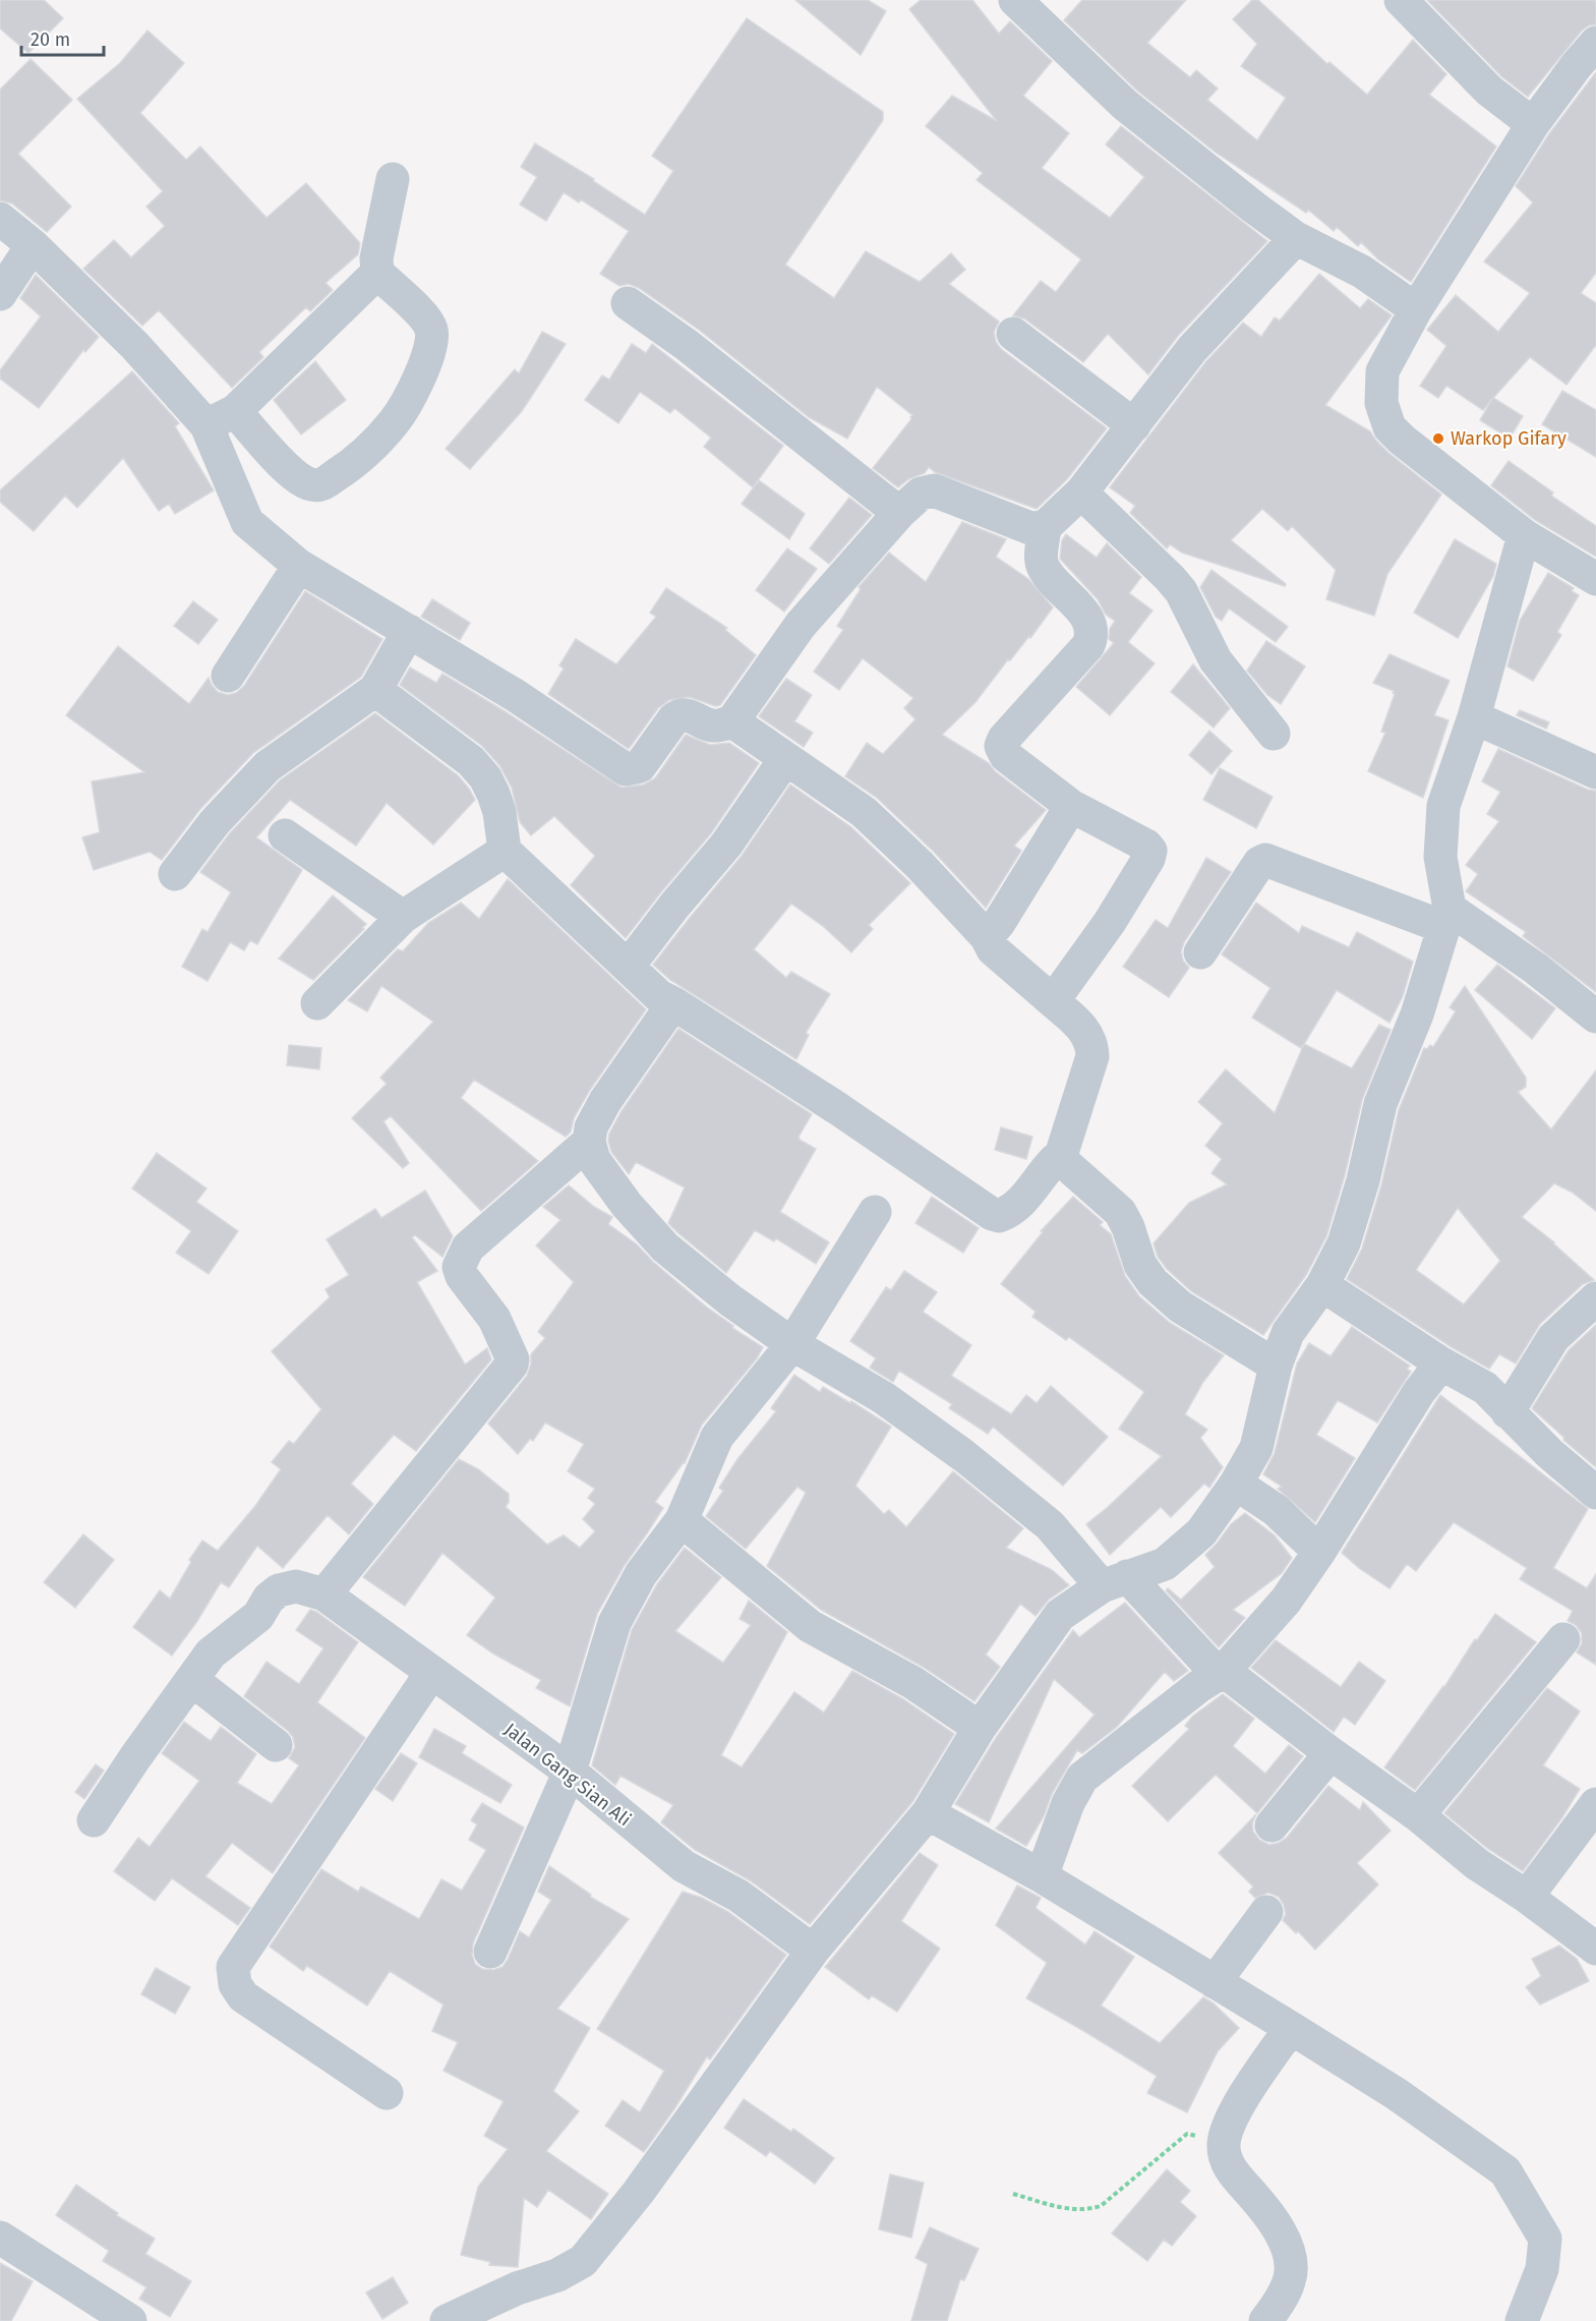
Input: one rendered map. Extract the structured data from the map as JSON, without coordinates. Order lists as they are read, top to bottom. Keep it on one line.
{"streets":{"street":["Jalan Gang Sian Ali"]},"places":["Warkop Gifary"],"scale_bar":"20 m"}
